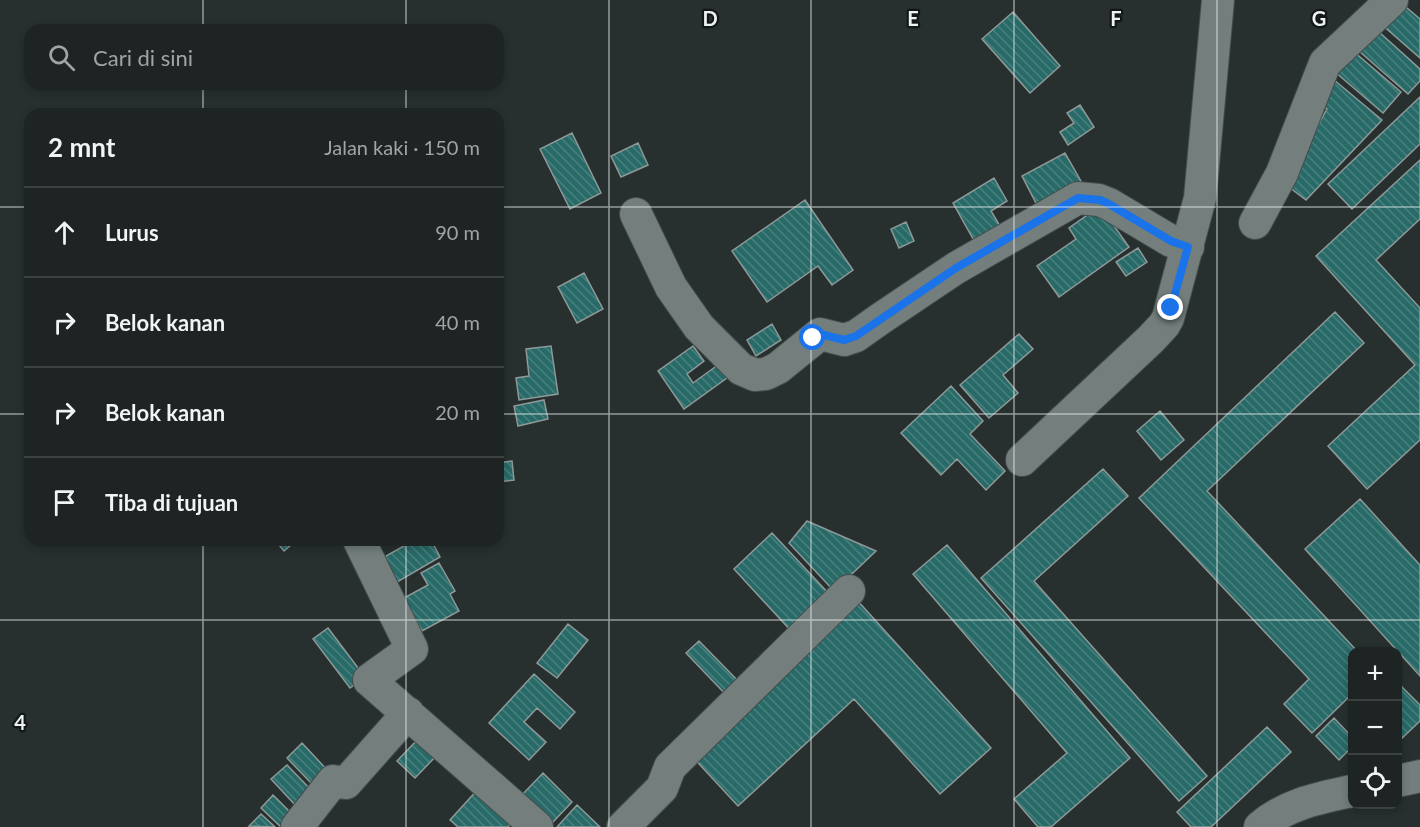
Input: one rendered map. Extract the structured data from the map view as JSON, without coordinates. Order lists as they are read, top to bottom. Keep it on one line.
{"page":{"search":"Cari di sini","heading":["2 mnt","Jalan kaki · 150 m"],"list":[["Lurus","90 m"],["Belok kanan","40 m"],["Belok kanan","20 m"],"Tiba di tujuan"],"map_buttons":["+","−"]},"grid":{"columns":["D","E","F","G"],"rows":["4"]}}
